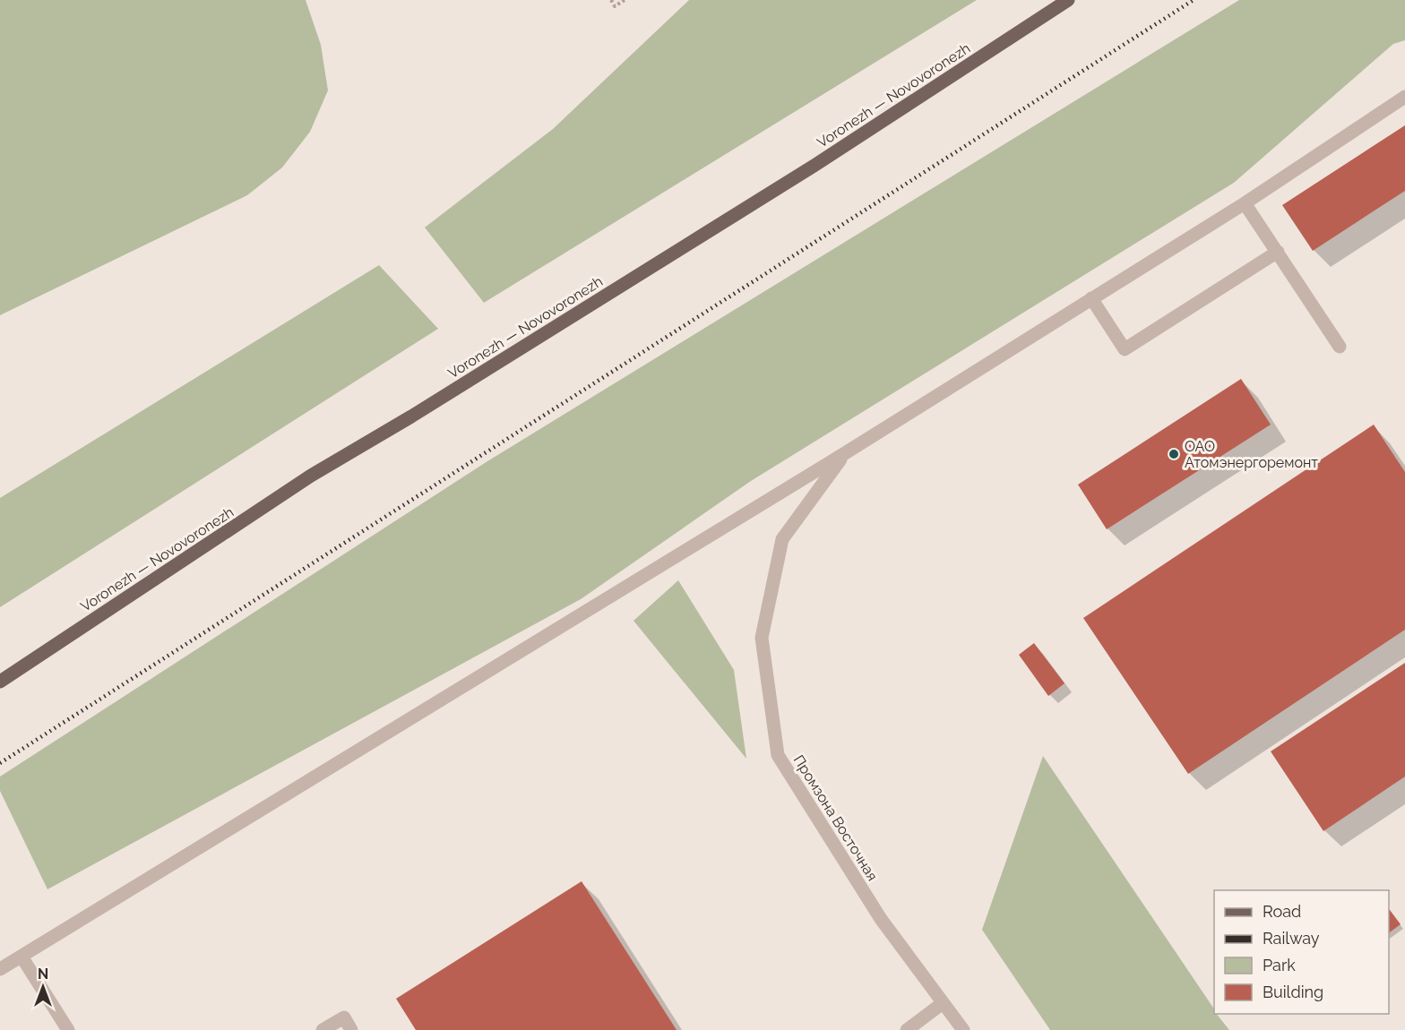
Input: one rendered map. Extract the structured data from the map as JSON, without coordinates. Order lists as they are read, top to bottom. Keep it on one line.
{"streets":{"main road":["Voronezh — Novovoronezh"],"street":["Промзона Восточная"]},"places":["ОАО Атомэнергоремонт"],"legend":["Road","Railway","Park","Building"],"north":"top"}
